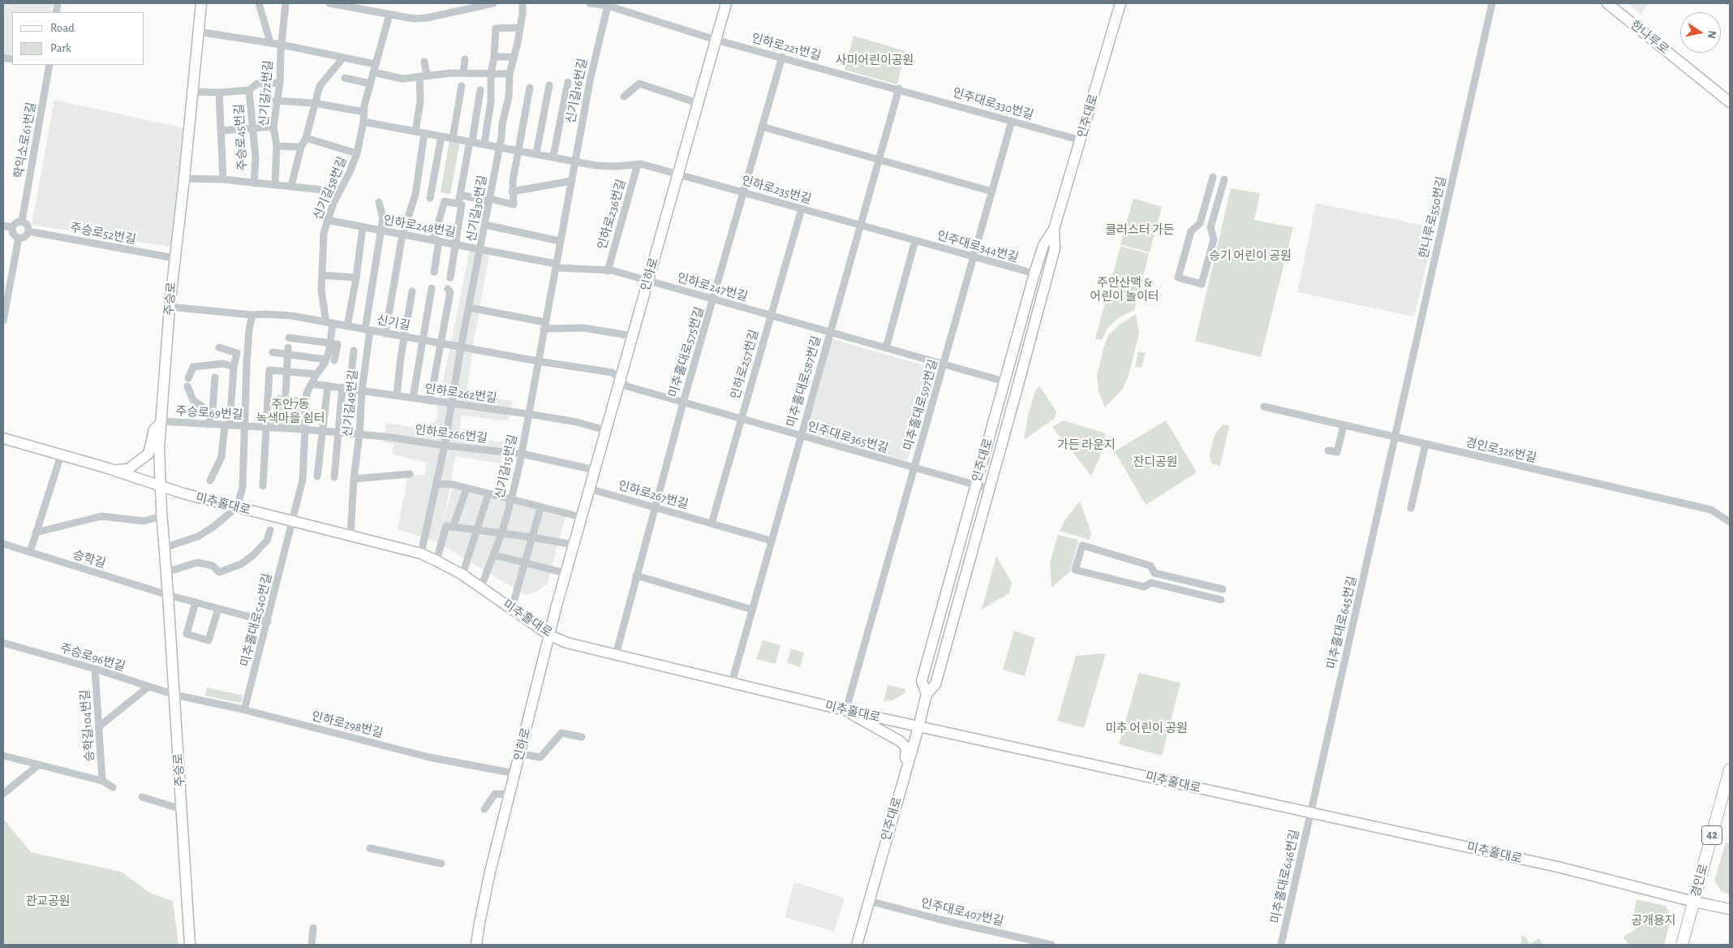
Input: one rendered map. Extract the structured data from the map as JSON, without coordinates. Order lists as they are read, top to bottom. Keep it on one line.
{"streets":{"main road":["한나루로","인주대로","인하로","주승로","미추홀대로","42","경인로"],"street":["인하로221번길","신기길16번길","신기길72번길","인주대로330번길","주승로45번길","학익소로61번길","신기길58번길","인하로235번길","신기길30번길","인하로236번길","한나루로550번길","인하로248번길","주승로52번길","인주대로344번길","인하로247번길","신기길","미추홀대로575번길","인하로257번길","미추홀대로587번길","인하로262번길","신기길49번길","미추홀대로597번길","주승로69번길","인하로266번길","인주대로365번길","경인로326번길","신기길15번길","인하로267번길","승학길","미추홀대로540번길","미추홀대로645번길","주승로96번길","인하로298번길","승학길104번길","미추홀대로646번길","인주대로407번길"]},"crossings":[["인하로221번길","신기길16번길"],["인하로221번길","인주대로330번길"],["인하로221번길","인하로"],["인하로221번길","미추홀대로575번길"],["인하로221번길","미추홀대로587번길"],["신기길16번길","인하로236번길"],["신기길16번길","인하로248번길"],["신기길16번길","신기길"],["신기길16번길","신기길15번길"],["신기길72번길","주승로45번길"],["인주대로330번길","인주대로"],["인주대로330번길","미추홀대로587번길"],["인주대로330번길","미추홀대로597번길"],["인주대로","인주대로344번길"],["인주대로","인하로247번길"],["인주대로","인주대로365번길"],["인주대로","미추홀대로"],["인주대로","인주대로407번길"],["주승로45번길","신기길58번길"],["주승로45번길","주승로"],["학익소로61번길","주승로52번길"],["신기길58번길","인하로236번길"],["신기길58번길","인하로248번길"],["신기길58번길","신기길"],["신기길58번길","미추홀대로540번길"],["인하로235번길","인하로236번길"],["인하로235번길","인주대로344번길"],["인하로235번길","인하로"],["인하로235번길","미추홀대로575번길"],["인하로235번길","미추홀대로587번길"],["신기길30번길","인하로236번길"],["신기길30번길","인하로248번길"],["신기길30번길","신기길"],["신기길30번길","인하로262번길"],["신기길30번길","인하로266번길"],["인하로236번길","인하로248번길"],["한나루로550번길","경인로326번길"],["한나루로550번길","미추홀대로645번길"],["인하로248번길","인하로"],["인하로248번길","인하로247번길"],["인하로248번길","신기길49번길"],["주승로52번길","주승로"],["인주대로344번길","미추홀대로587번길"],["인주대로344번길","미추홀대로597번길"],["인하로","인하로247번길"],["인하로","신기길"],["인하로","인하로262번길"],["인하로","인하로266번길"],["인하로","인주대로365번길"],["인하로","인하로267번길"],["인하로","미추홀대로"],["인하로","인하로298번길"],["인하로247번길","미추홀대로575번길"],["인하로247번길","인하로257번길"],["인하로247번길","미추홀대로587번길"],["인하로247번길","미추홀대로597번길"],["주승로","신기길"],["주승로","주승로69번길"],["주승로","미추홀대로"],["주승로","승학길"],["주승로","주승로96번길"],["주승로","인하로298번길"],["신기길","신기길49번길"],["신기길","인주대로365번길"],["신기길","신기길15번길"],["미추홀대로575번길","인주대로365번길"],["미추홀대로575번길","인하로267번길"],["미추홀대로575번길","미추홀대로"],["인하로257번길","인주대로365번길"],["미추홀대로587번길","인주대로365번길"],["미추홀대로587번길","인하로267번길"],["미추홀대로587번길","미추홀대로"],["인하로262번길","신기길49번길"],["인하로262번길","신기길15번길"],["인하로262번길","미추홀대로540번길"],["신기길49번길","인하로266번길"],["신기길49번길","미추홀대로"],["미추홀대로597번길","인주대로365번길"],["미추홀대로597번길","미추홀대로"],["주승로69번길","인하로266번길"],["주승로69번길","미추홀대로540번길"],["인하로266번길","신기길15번길"],["인하로266번길","미추홀대로540번길"],["경인로326번길","미추홀대로645번길"],["신기길15번길","미추홀대로"],["미추홀대로","미추홀대로540번길"],["미추홀대로","미추홀대로645번길"],["미추홀대로","미추홀대로646번길"],["미추홀대로","경인로"],["미추홀대로540번길","인하로298번길"],["미추홀대로645번길","미추홀대로646번길"],["주승로96번길","인하로298번길"],["주승로96번길","승학길104번길"]],"parks":["사미어린이공원","클러스터 가든","승기 어린이 공원","주안산맥 & 어린이 놀이터","주안7동 녹색마을 쉼터","가든 라운지","잔디공원","미추 어린이 공원","관교공원","공개용지"],"legend":["Road","Park"],"north":"right"}
